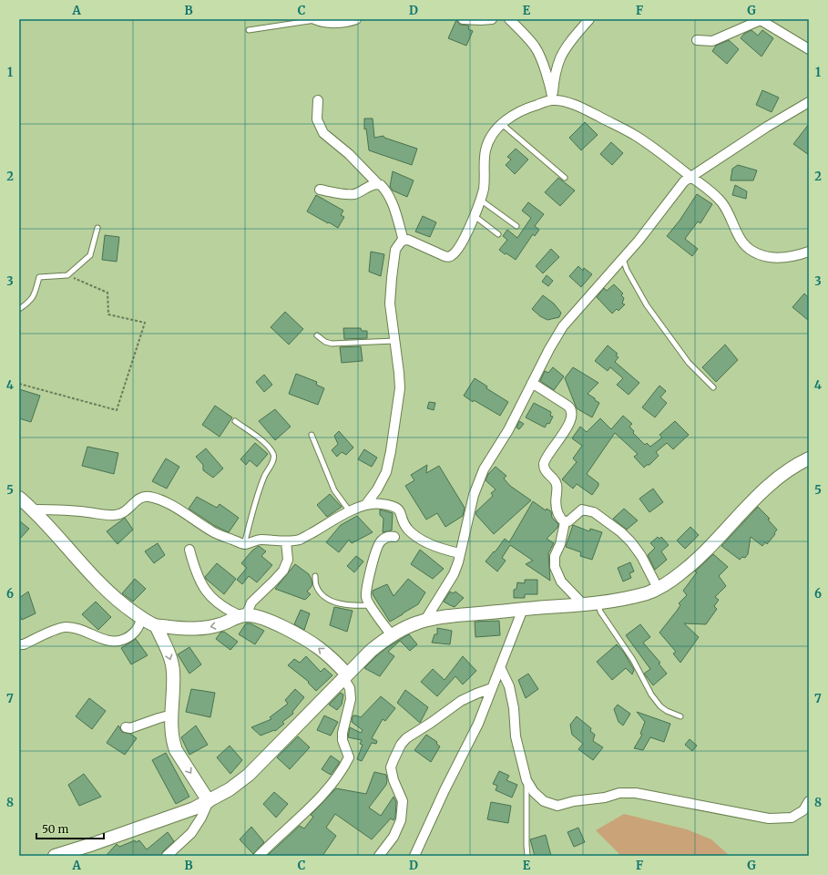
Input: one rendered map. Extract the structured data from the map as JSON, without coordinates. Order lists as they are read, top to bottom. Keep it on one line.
{"scale_bar":"50 m","grid":{"columns":["A","B","C","D","E","F","G"],"rows":["1","2","3","4","5","6","7","8"]}}
